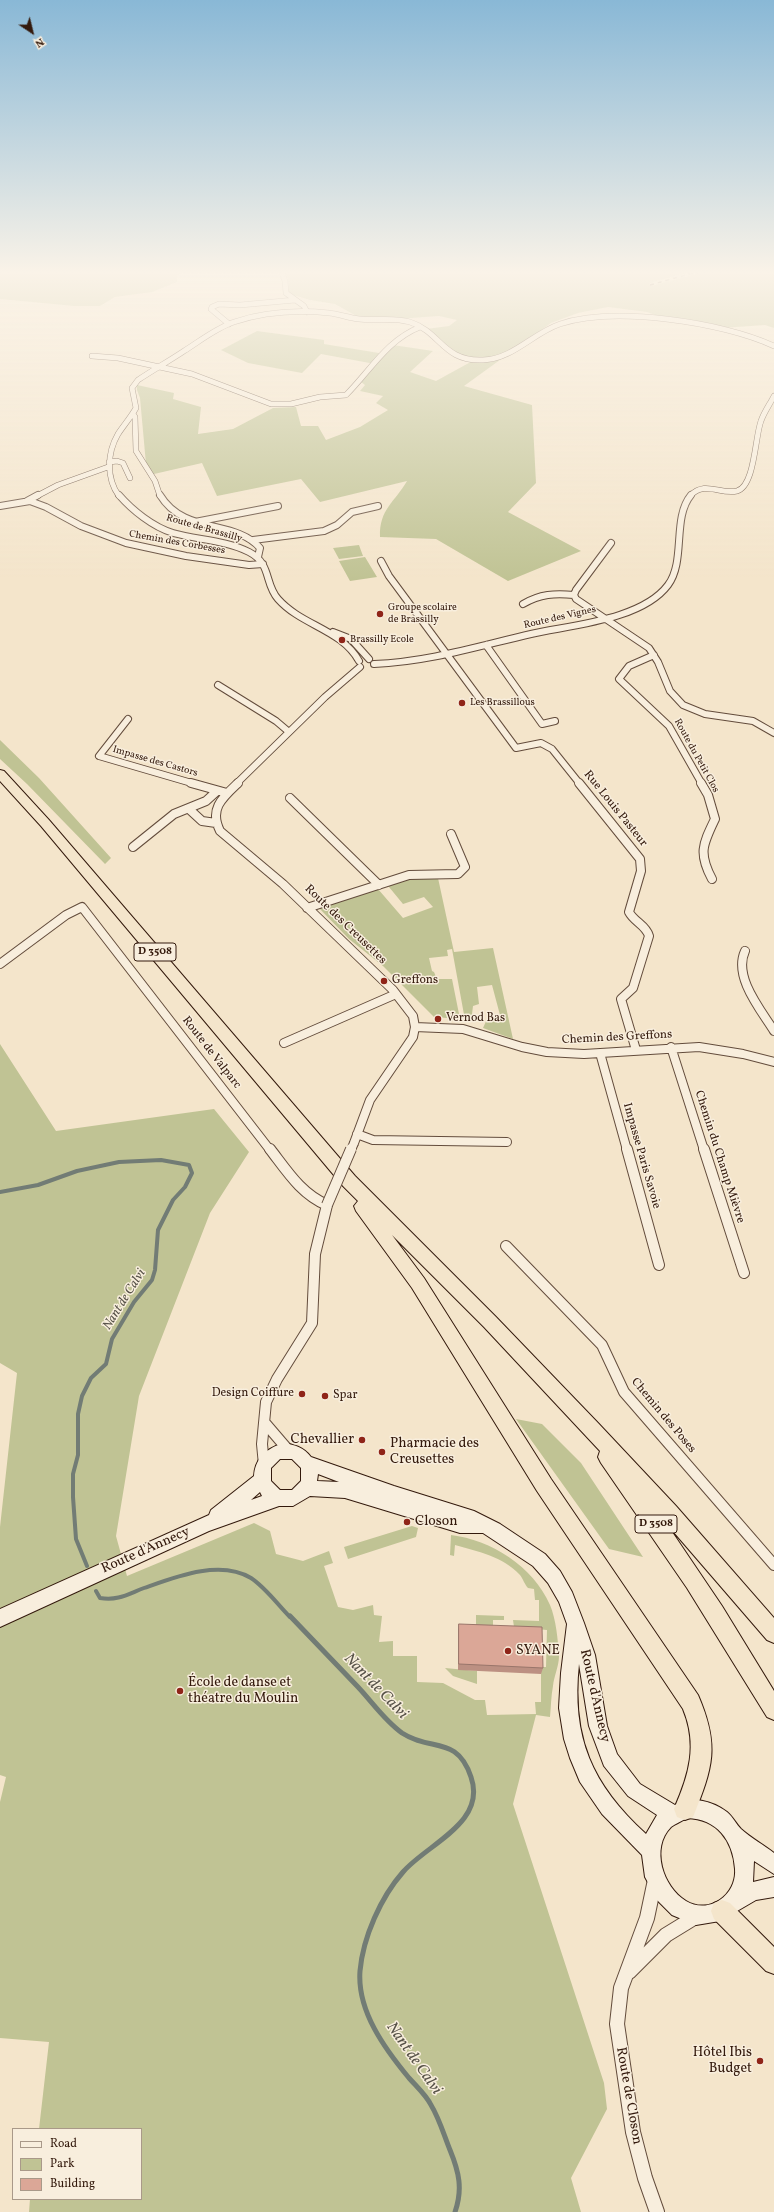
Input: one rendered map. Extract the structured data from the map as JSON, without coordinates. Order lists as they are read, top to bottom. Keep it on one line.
{"streets":{"highway":["D 3508"],"main road":["Route d'Annecy"],"street":["Route de Brassilly","Chemin des Corbesses","Route des Vignes","Route du Petit Clos","Impasse des Castors","Rue Louis Pasteur","Route des Creusettes","Chemin des Greffons","Route de Valparc","Impasse Paris Savoie","Chemin du Champ Mièvre","Chemin des Poses","Route de Closon"]},"crossings":[["Route de Brassilly","Chemin des Corbesses"],["Route de Brassilly","Route des Vignes"],["Route des Vignes","Route du Petit Clos"],["Route des Vignes","Rue Louis Pasteur"],["Rue Louis Pasteur","Chemin des Greffons"],["Route des Creusettes","Chemin des Greffons"],["Chemin des Greffons","Impasse Paris Savoie"],["Chemin des Greffons","Chemin du Champ Mièvre"],["Route d'Annecy","Route de Closon"]],"water":["Nant de Calvi"],"places":["Groupe scolaire de Brassilly","Brassilly Ecole","Les Brassillous","Greffons","Vernod Bas","Design Coiffure","Spar","Chevallier","Pharmacie des Creusettes","Closon","SYANE","École de danse et théatre du Moulin","Hôtel Ibis Budget"],"legend":["Road","Park","Building"],"north":"bottom right"}
